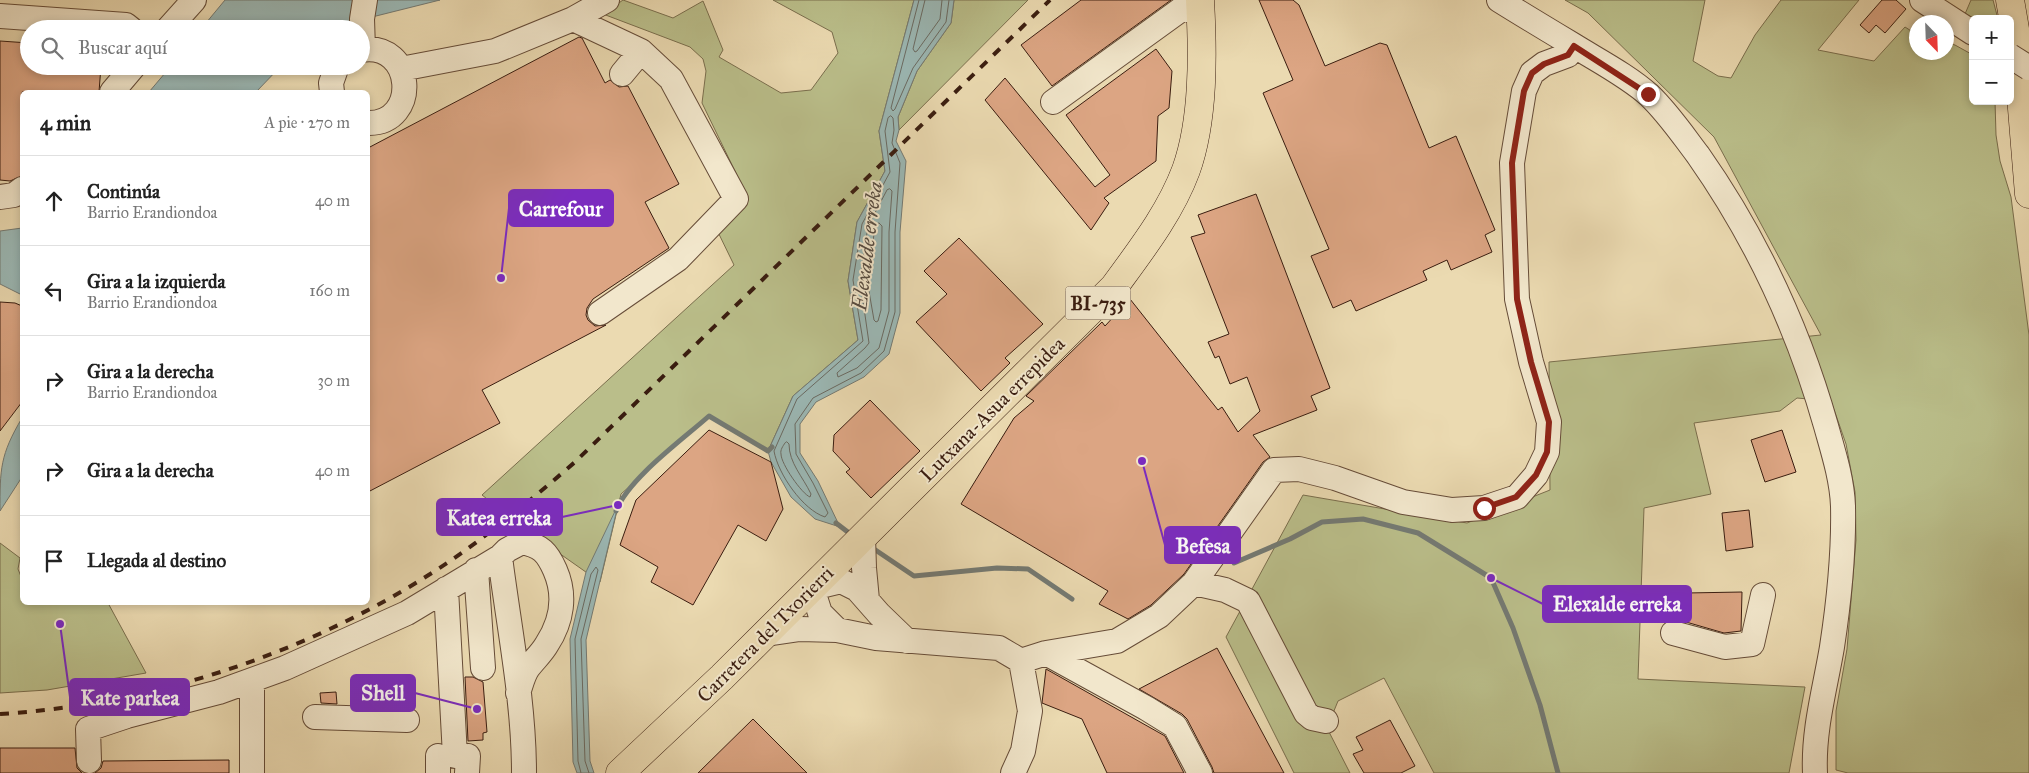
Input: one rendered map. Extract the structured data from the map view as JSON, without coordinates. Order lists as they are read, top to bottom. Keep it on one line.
{"streets":{"main road":["BI-735","Lutxana-Asua errepidea","Carretera del Txorierri"]},"crossings":[["Lutxana-Asua errepidea","Carretera del Txorierri"]],"water":["Elexalde erreka"],"places":["Carrefour","Befesa","Katea erreka","Elexalde erreka","Kate parkea","Shell"],"north":"bottom right","page":{"map_buttons":["+","−"],"search":"Buscar aquí","heading":["4 min","A pie · 270 m"],"list":[["Continúa","Barrio Erandiondoa","40 m"],["Gira a la izquierda","Barrio Erandiondoa","160 m"],["Gira a la derecha","Barrio Erandiondoa","30 m"],["Gira a la derecha","40 m"],"Llegada al destino"]}}
